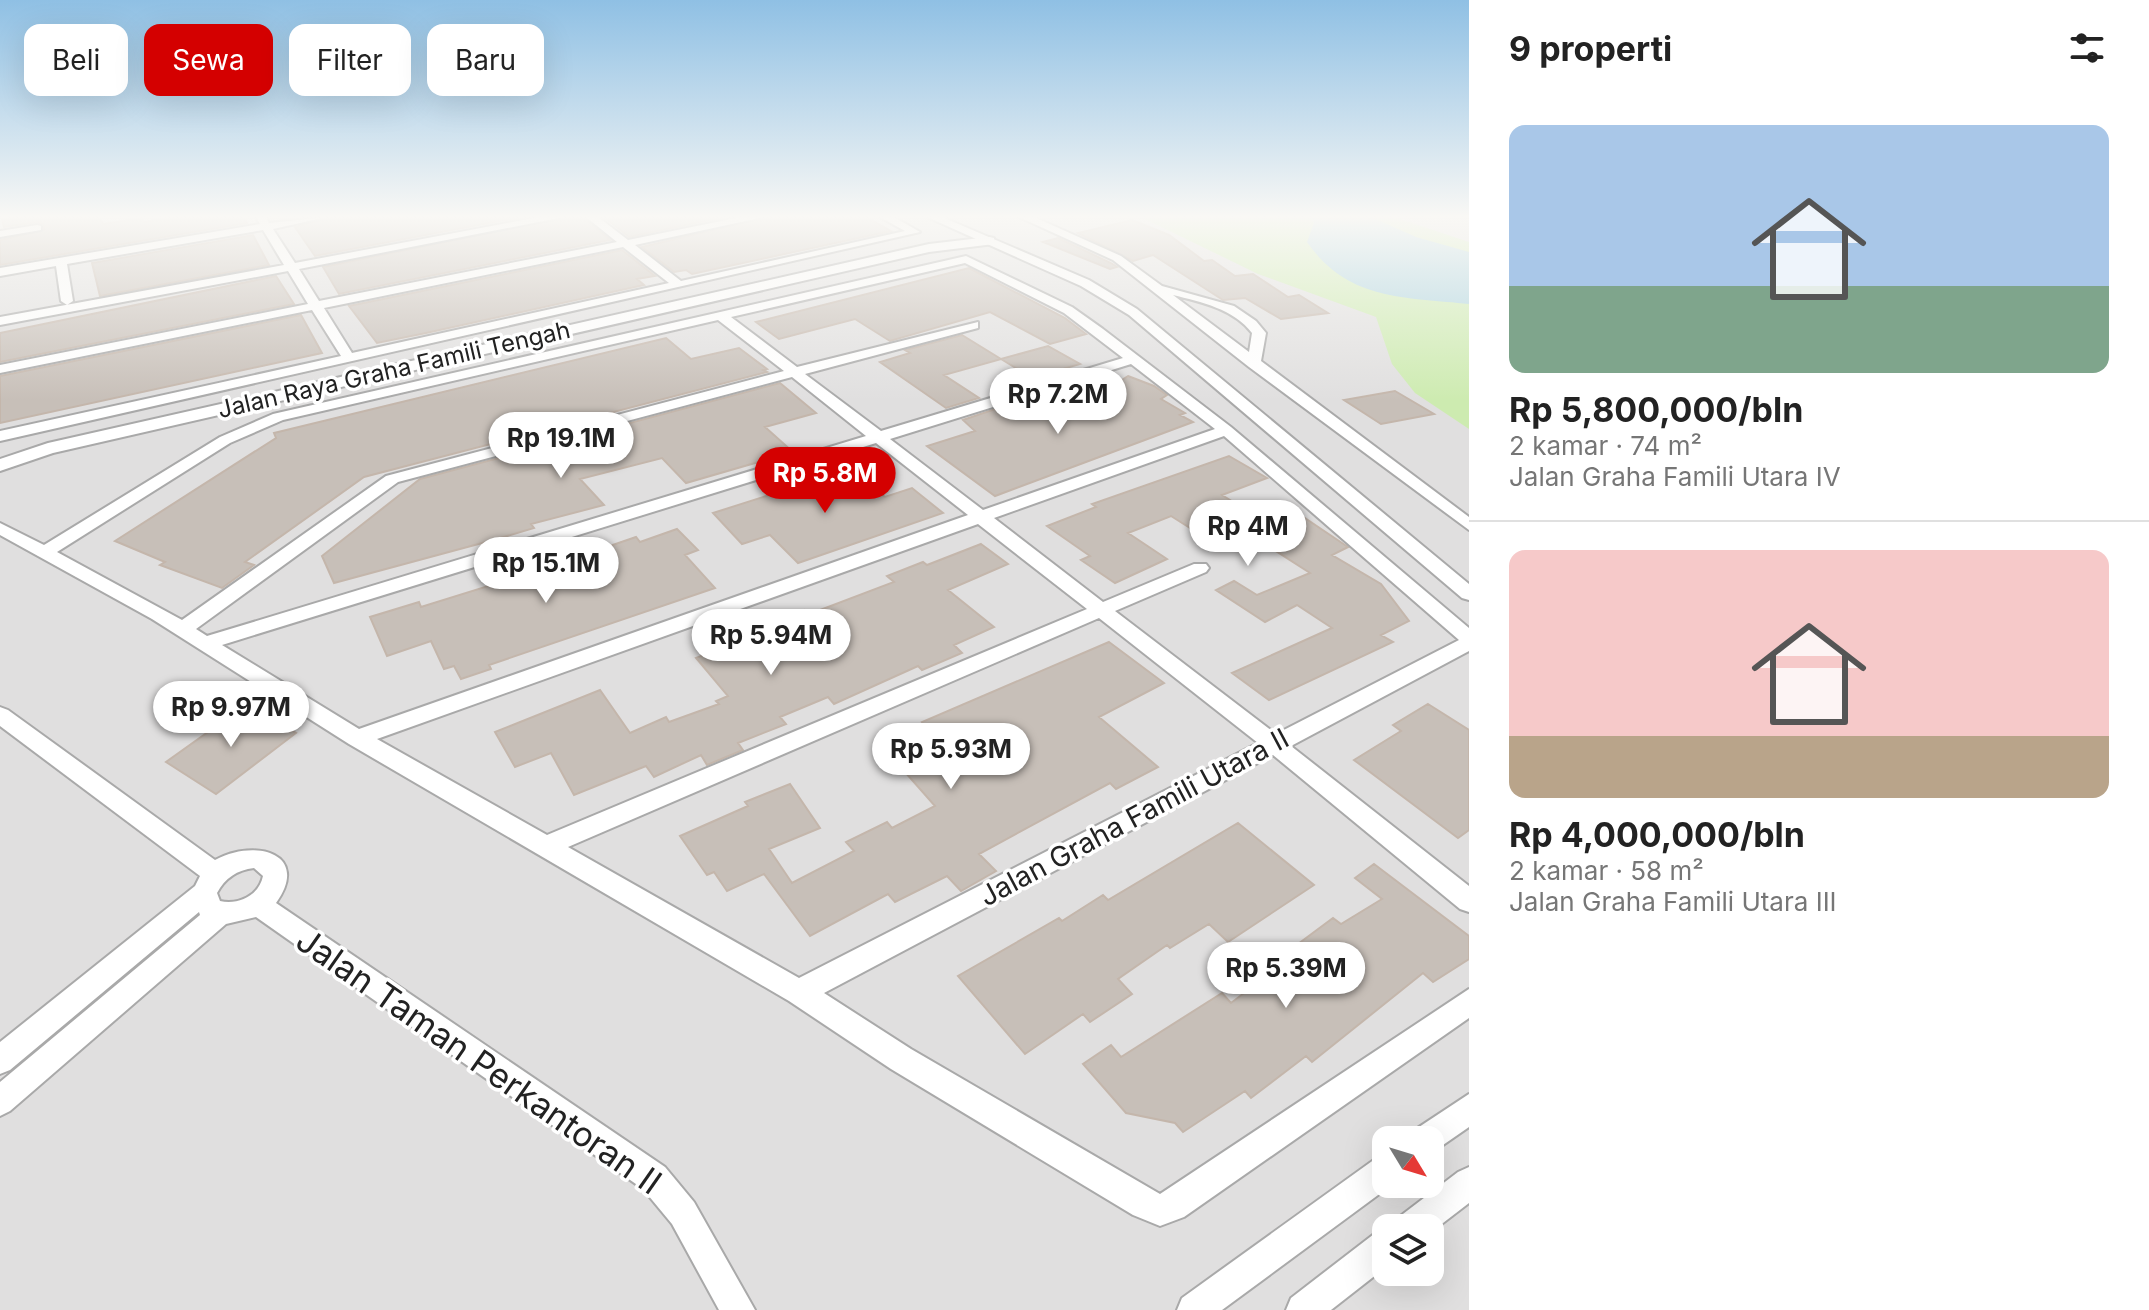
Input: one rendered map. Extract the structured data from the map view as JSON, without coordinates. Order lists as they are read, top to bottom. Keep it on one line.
{"streets":{"street":["Jalan Raya Graha Famili Tengah","Jalan Graha Famili Utara II","Jalan Taman Perkantoran II"]},"north":"bottom right","page":{"heading":"9 properti","chip":["Beli","Sewa","Filter","Baru"],"list":[{"name":"Rp 5,800,000/bln","note":"2 kamar · 74 m² · Jalan Graha Famili Utara IV"},{"name":"Rp 4,000,000/bln","note":"2 kamar · 58 m² · Jalan Graha Famili Utara III"}],"price":["Rp 7.2M","Rp 19.1M","Rp 5.8M","Rp 4M","Rp 15.1M","Rp 5.94M","Rp 9.97M","Rp 5.93M","Rp 5.39M"]}}
